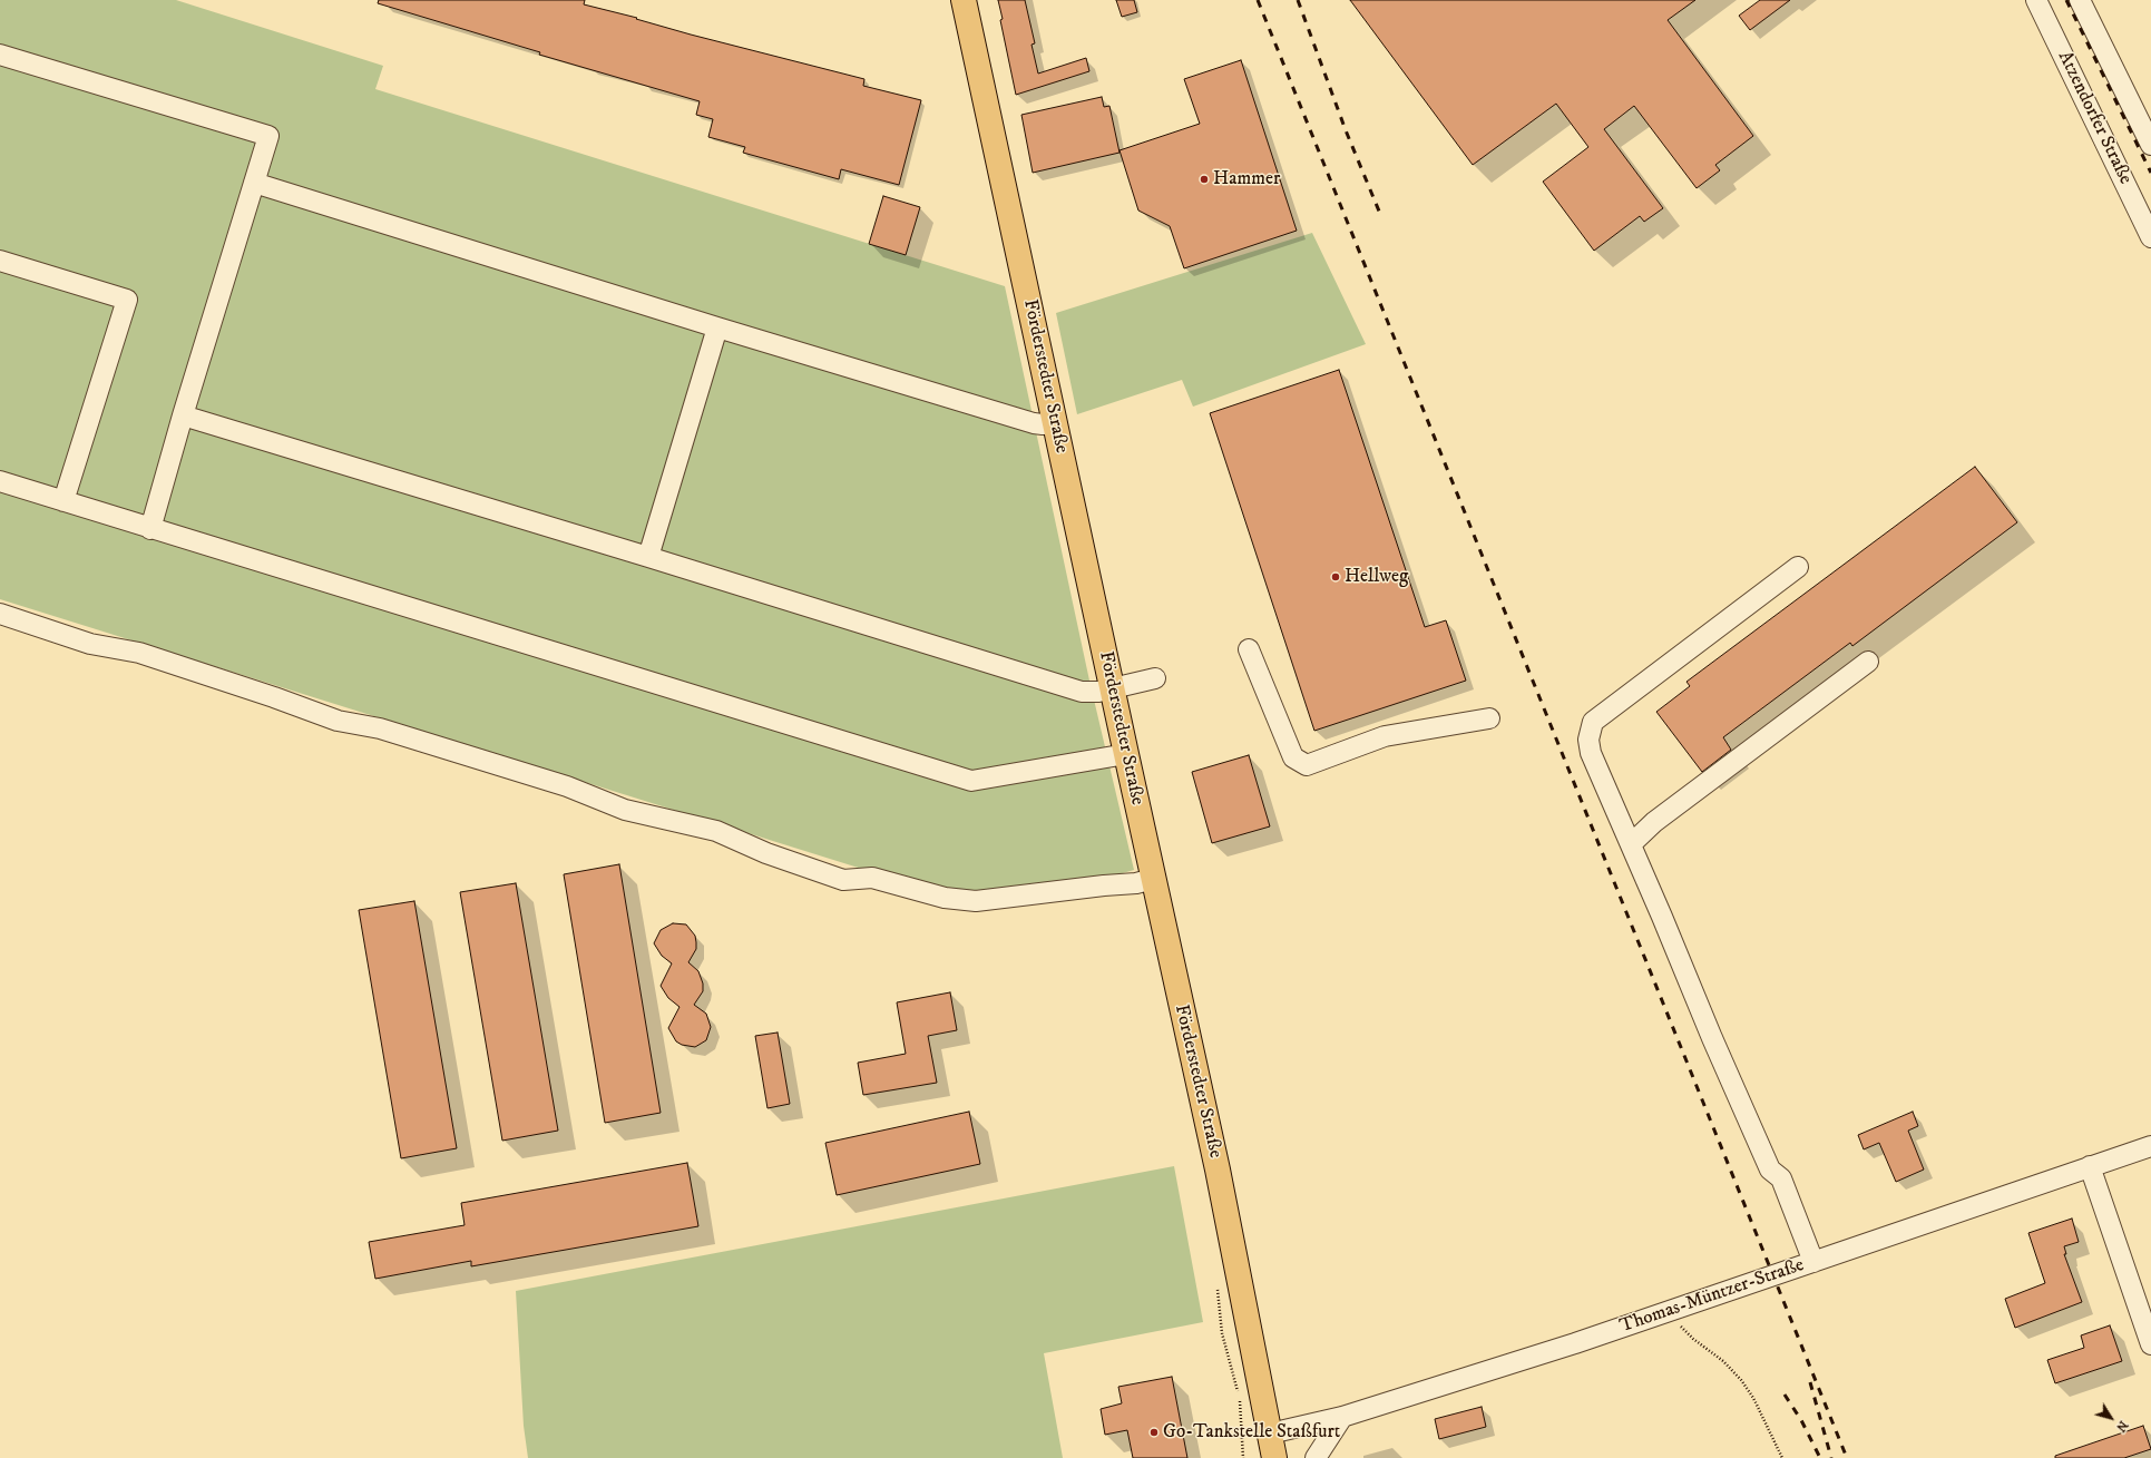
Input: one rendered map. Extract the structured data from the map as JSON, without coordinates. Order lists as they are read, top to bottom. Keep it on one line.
{"streets":{"main road":["Förderstedter Straße"],"street":["Atzendorfer Straße","Thomas-Müntzer-Straße"]},"crossings":[["Förderstedter Straße","Thomas-Müntzer-Straße"]],"places":["Hammer","Hellweg","Go-Tankstelle Staßfurt"],"north":"bottom right"}
